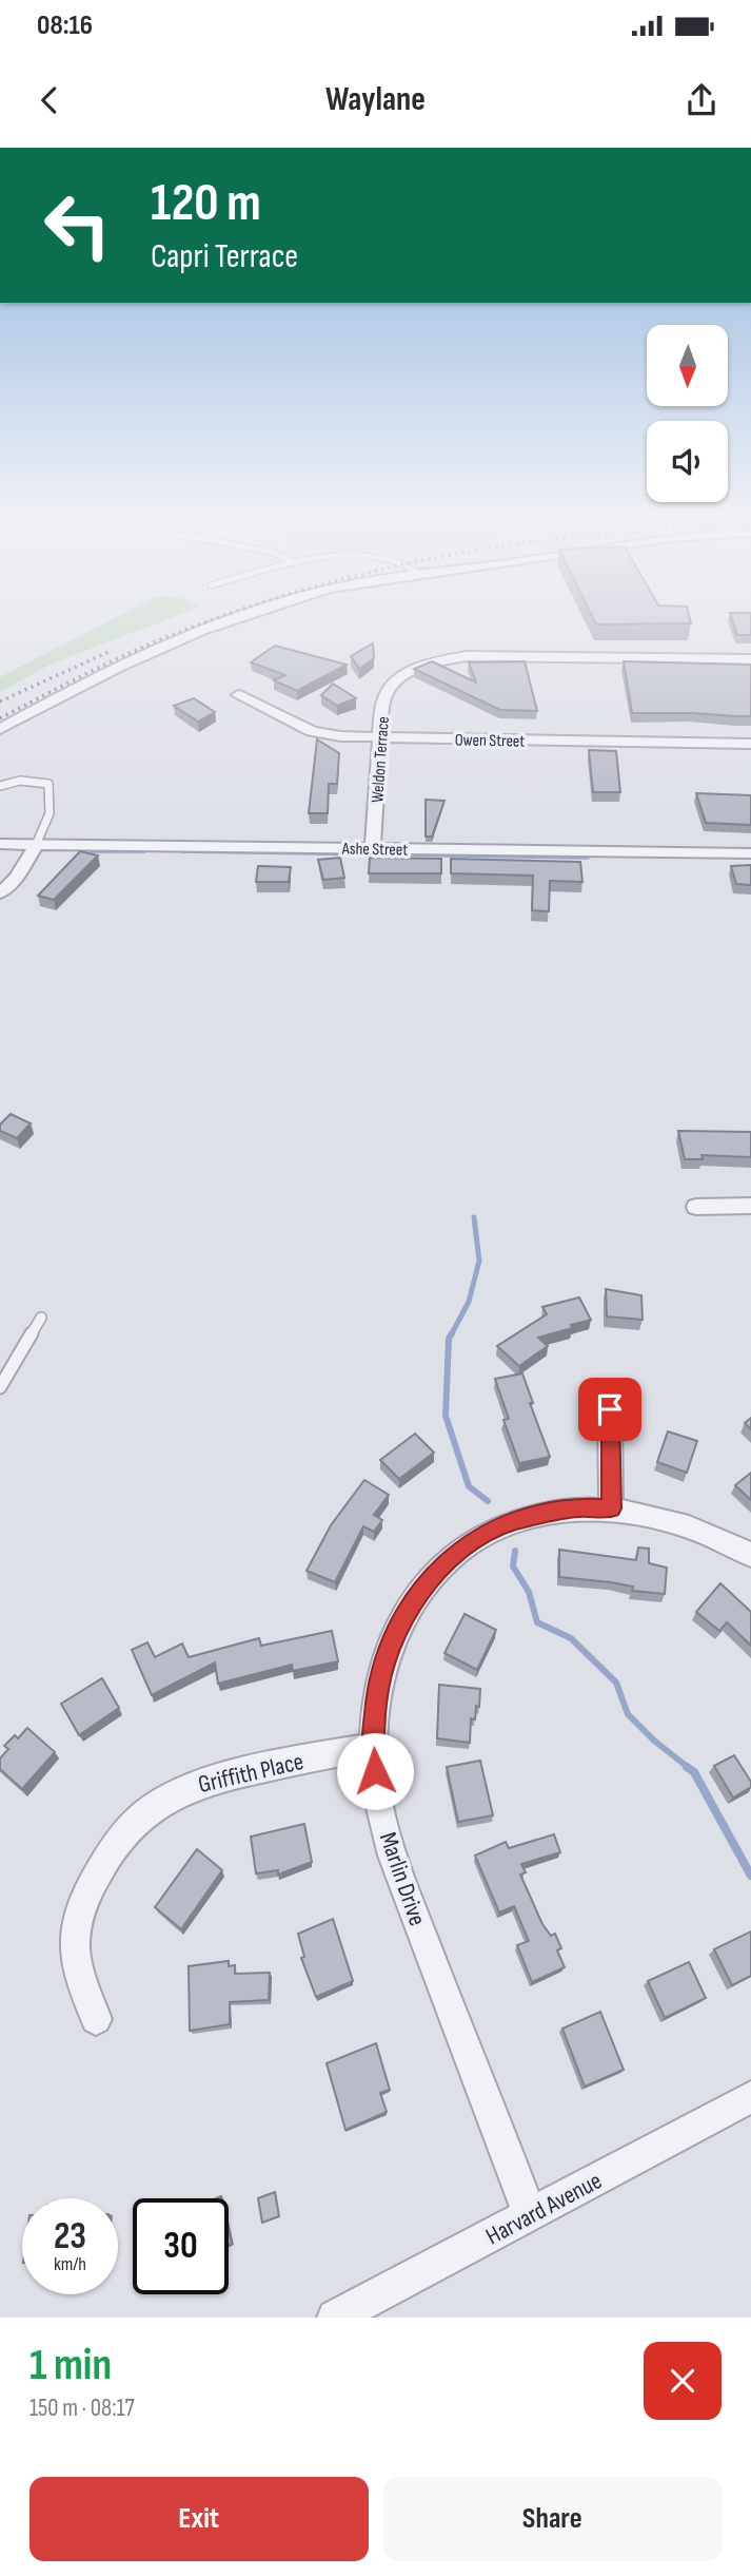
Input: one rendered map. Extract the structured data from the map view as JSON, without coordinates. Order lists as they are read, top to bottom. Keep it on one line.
{"streets":{"street":["Owen Street","Weldon Terrace","Ashe Street","Griffith Place","Marlin Drive","Harvard Avenue"]},"crossings":[["Owen Street","Weldon Terrace"],["Weldon Terrace","Ashe Street"],["Griffith Place","Marlin Drive"],["Marlin Drive","Harvard Avenue"]],"north":"bottom","page":{"status":"08:16","header":"Waylane","turn":["120 m","Capri Terrace"],"speed":"23 km/h","limit":"30","heading":["1 min","150 m · 08:17"],"buttons":["Exit","Share"]}}
